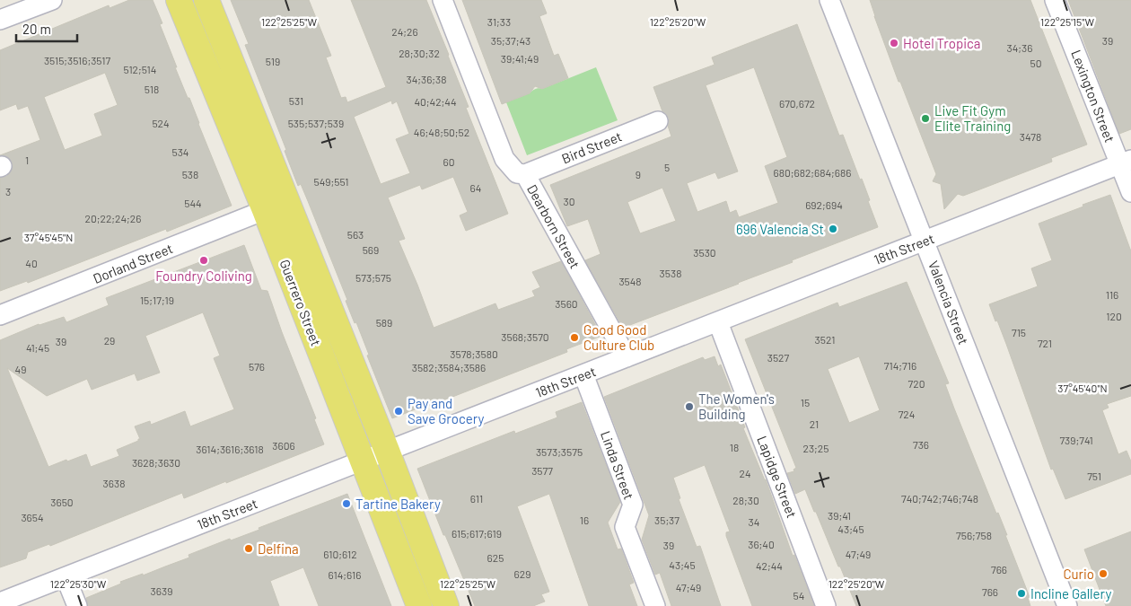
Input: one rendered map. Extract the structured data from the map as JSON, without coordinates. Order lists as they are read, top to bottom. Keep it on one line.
{"streets":{"main road":["Guerrero Street"],"street":["Lexington Street","Bird Street","Dearborn Street","18th Street","Dorland Street","Valencia Street","Linda Street","Lapidge Street"]},"crossings":[["Lexington Street","18th Street"],["Bird Street","Dearborn Street"],["Dearborn Street","18th Street"],["18th Street","Guerrero Street"],["18th Street","Valencia Street"],["18th Street","Linda Street"],["18th Street","Lapidge Street"],["Dorland Street","Guerrero Street"]],"places":["Hotel Tropica","Live Fit Gym Elite Training","696 Valencia St","Foundry Coliving","Good Good Culture Club","The Women's Building","Pay and Save Grocery","Tartine Bakery","Delfina","Curio","Incline Gallery"],"house_numbers":["31;33","24;26","35;37;43","39","34;36","28;30;32","39;41;49","3515;3516;3517","519","50","512;514","34;36;38","518","531","40;42;44","670,672","524","535;537;539","46;48;50;52","3478","534","1","60","5","680;682;684;686","538","9","549;551","64","3","30","544","692;694","20;22;24;26","563","569","3530","40","3538","573;575","3548","116","15;17;19","3560","120","589","715","3568;3570","3521","29","39","721","41;45","3578;3580","3527","714;716","576","3582;3584;3586","49","720","15","724","21","739;741","736","3606","18","23;25","3614;3616;3618","3573;3575","3628;3630","3577","24","751","3638","611","740;742;746;748","28;30","3650","39;41","3654","16","35;37","34","43;45","615;617;619","756;758","36;40","39","610;612","47;49","625","43;45","42;44","766","629","614;616","47;49","3639","766","54"],"scale_bar":"20 m","coordinates":["122°25'25\"W","122°25'20\"W","122°25'15\"W","37°45'45\"N","37°45'40\"N","122°25'30\"W"]}
